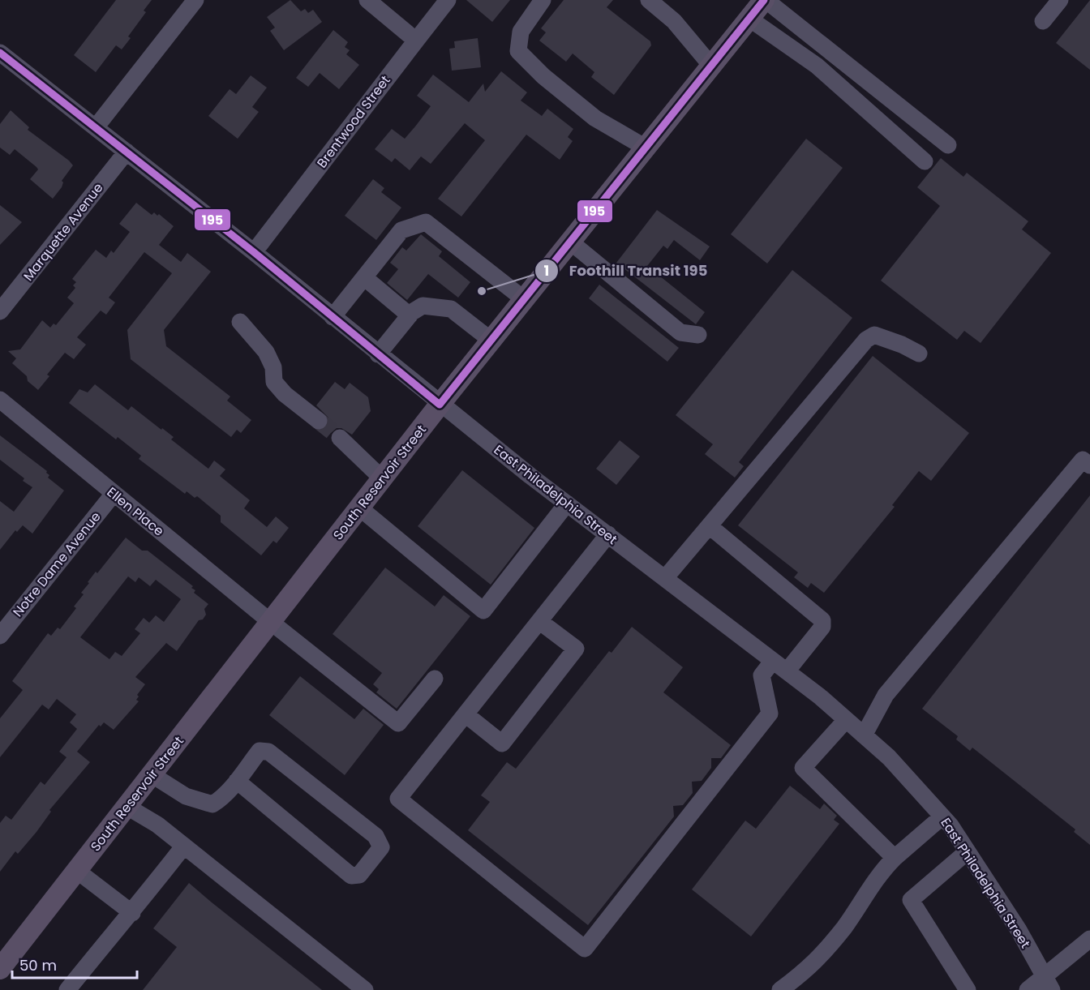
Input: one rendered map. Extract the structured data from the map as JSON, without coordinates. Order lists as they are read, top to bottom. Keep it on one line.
{"streets":{"main road":["South Reservoir Street"],"street":["Brentwood Street","Marquette Avenue","East Philadelphia Street","Ellen Place","Notre Dame Avenue"]},"crossings":[["Brentwood Street","East Philadelphia Street"],["Marquette Avenue","East Philadelphia Street"],["South Reservoir Street","East Philadelphia Street"],["South Reservoir Street","Ellen Place"],["Ellen Place","Notre Dame Avenue"]],"places":["Foothill Transit 195"],"lines":["transit line 195"],"scale_bar":"50 m"}
